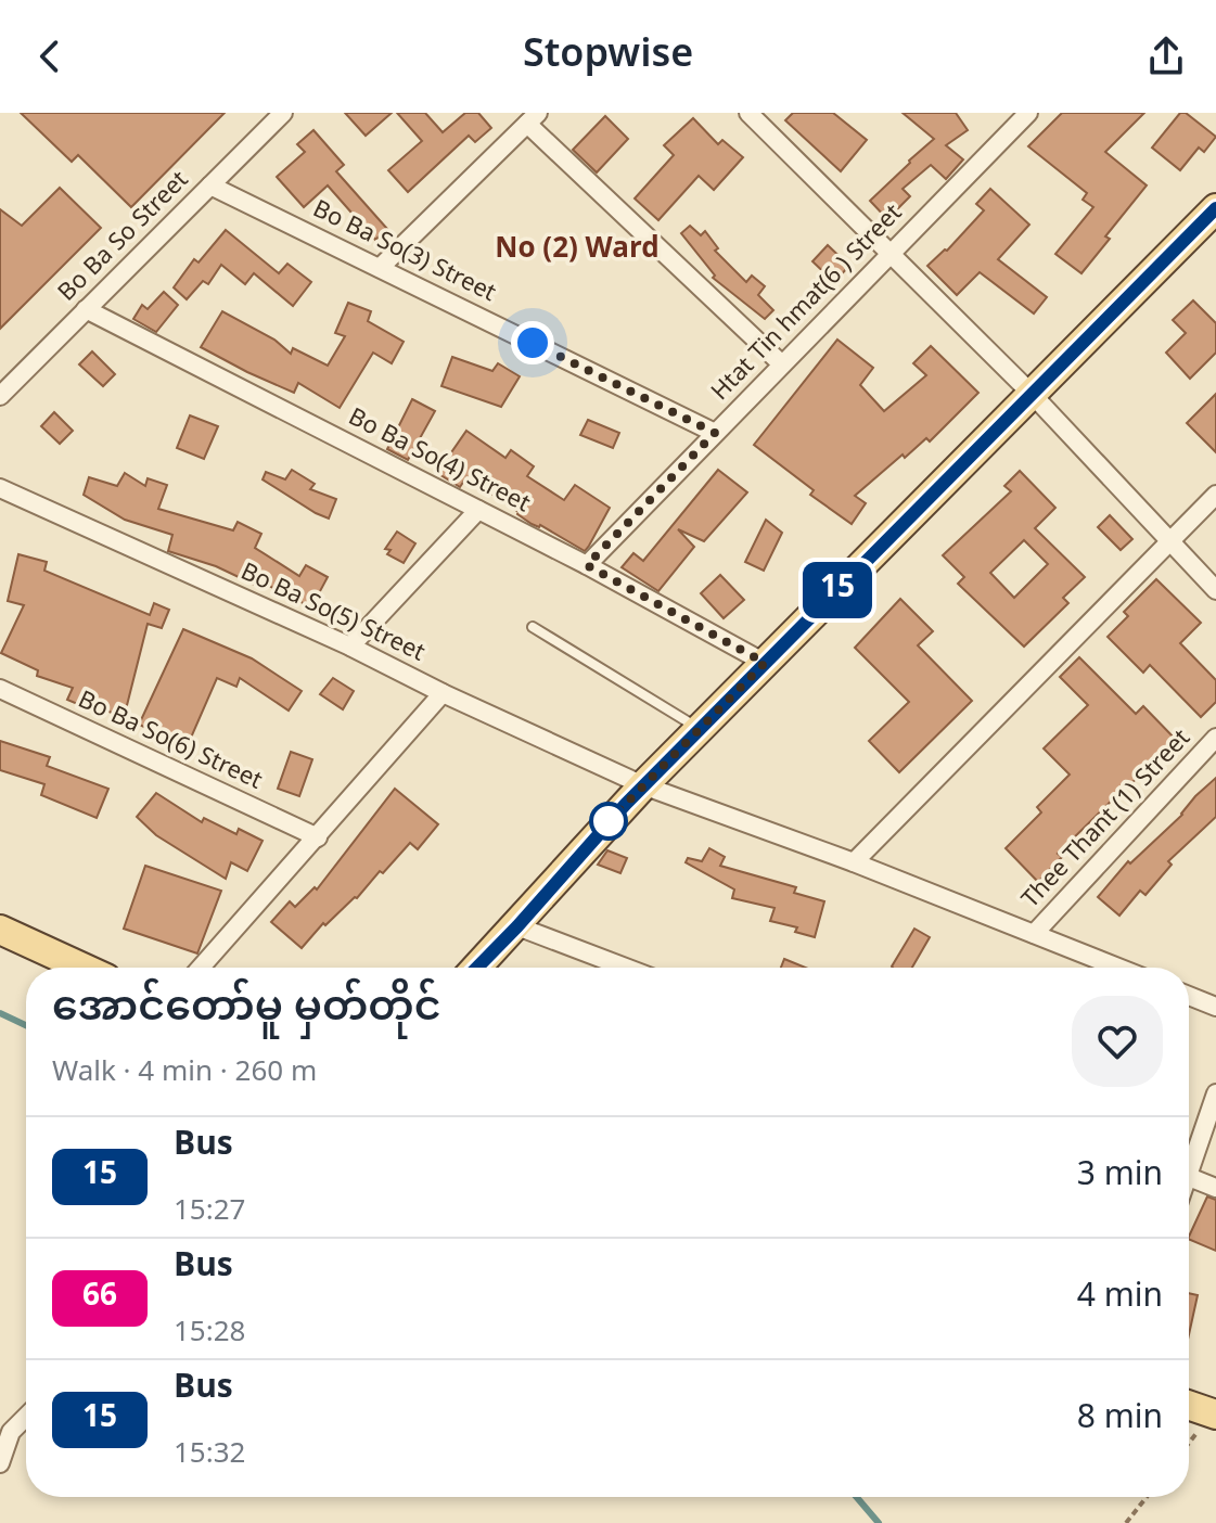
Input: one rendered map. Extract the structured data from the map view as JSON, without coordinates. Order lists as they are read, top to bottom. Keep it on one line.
{"streets":{"street":["Bo Ba So Street","Bo Ba So(3) Street","Htat Tin hmat(6 ) Street","Bo Ba So(4) Street","Bo Ba So(5) Street","Bo Ba So(6) Street","Thee Thant (1) Street"]},"crossings":[["Bo Ba So Street","Bo Ba So(3) Street"],["Bo Ba So Street","Bo Ba So(4) Street"],["Bo Ba So(3) Street","Htat Tin hmat(6 ) Street"],["Htat Tin hmat(6 ) Street","Bo Ba So(4) Street"],["Bo Ba So(5) Street","Thee Thant (1) Street"]],"districts":["No (2) Ward"],"lines":["bus line 15"],"page":{"header":"Stopwise","on_map":"15","heading":["အောင်တော်မူ မှတ်တိုင်","Walk · 4 min · 260 m"],"list":[{"mark":"15","name":"Bus","note":"15:27","value":"3 min"},{"mark":"66","name":"Bus","note":"15:28","value":"4 min"},{"mark":"15","name":"Bus","note":"15:32","value":"8 min"}]}}
